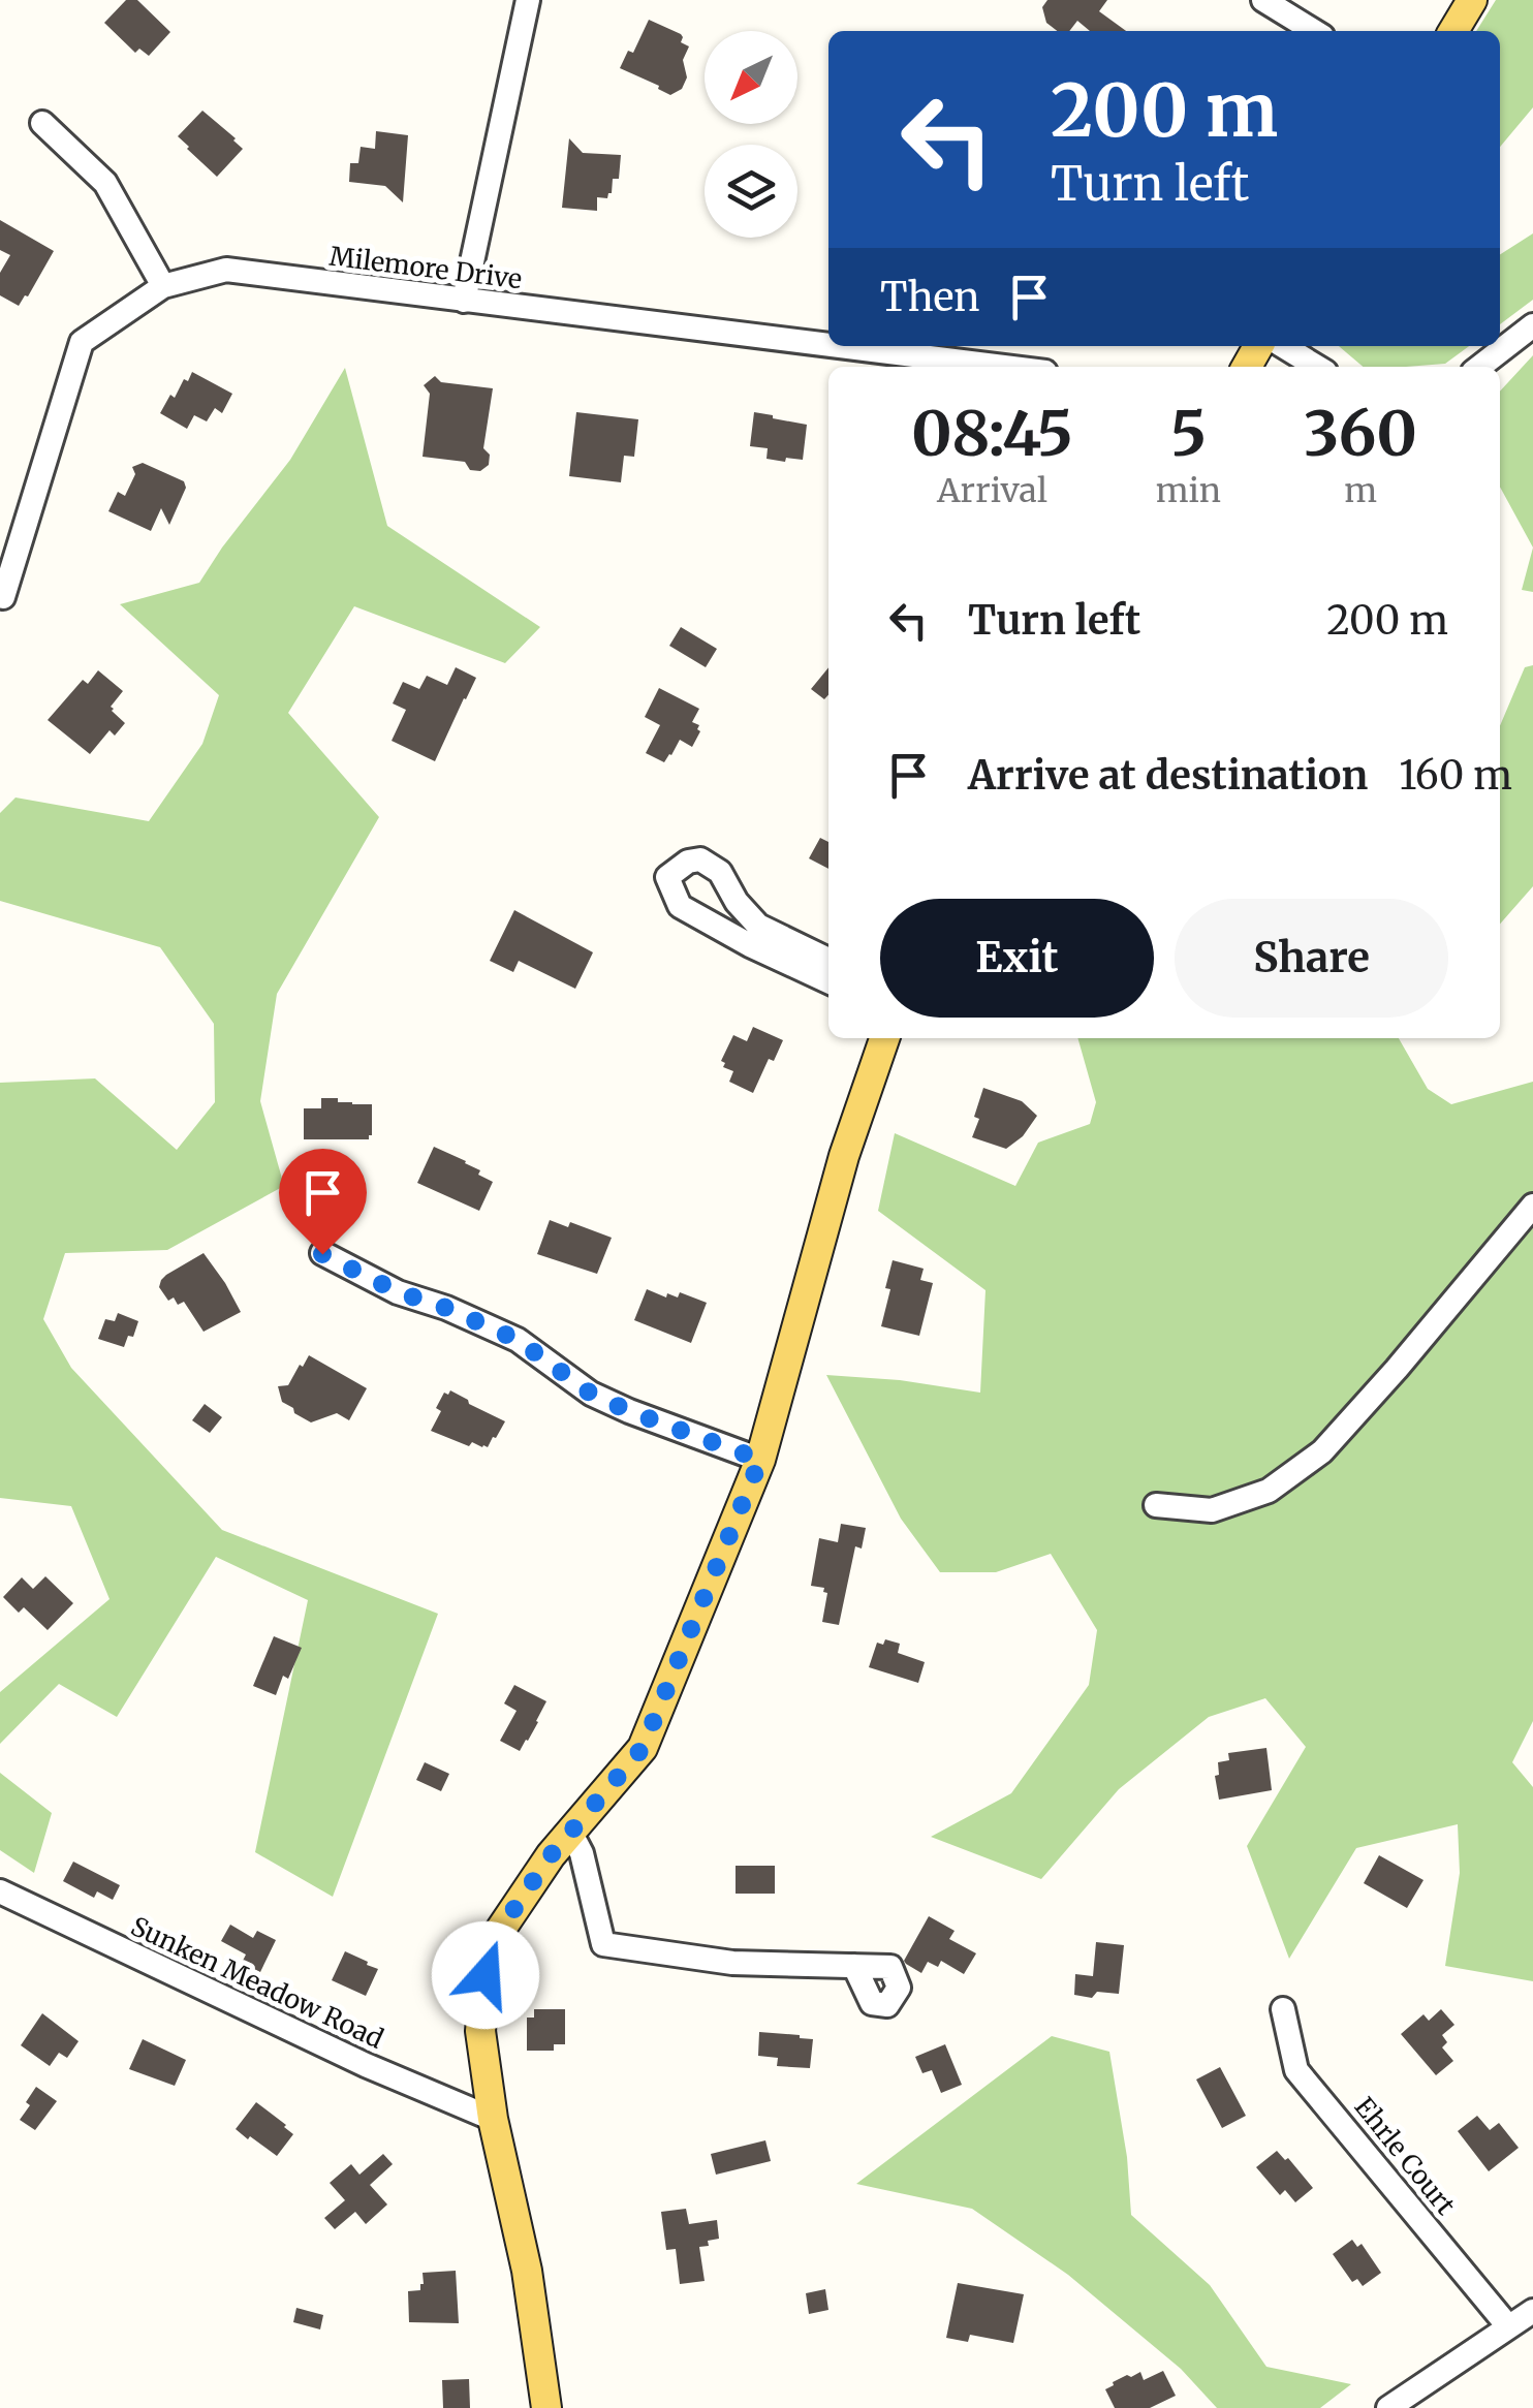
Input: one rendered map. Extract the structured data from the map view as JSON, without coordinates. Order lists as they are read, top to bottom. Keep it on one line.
{"streets":{"street":["Milemore Drive","Sunken Meadow Road","Ehrle Court"]},"north":"bottom left","page":{"turn":["200 m","Turn left"],"then":"Then","eta":["08:45","Arrival","5","min","360","m"],"list":[{"name":"Turn left","value":"200 m"},{"name":"Arrive at destination","value":"160 m"}],"buttons":["Exit","Share"]}}
